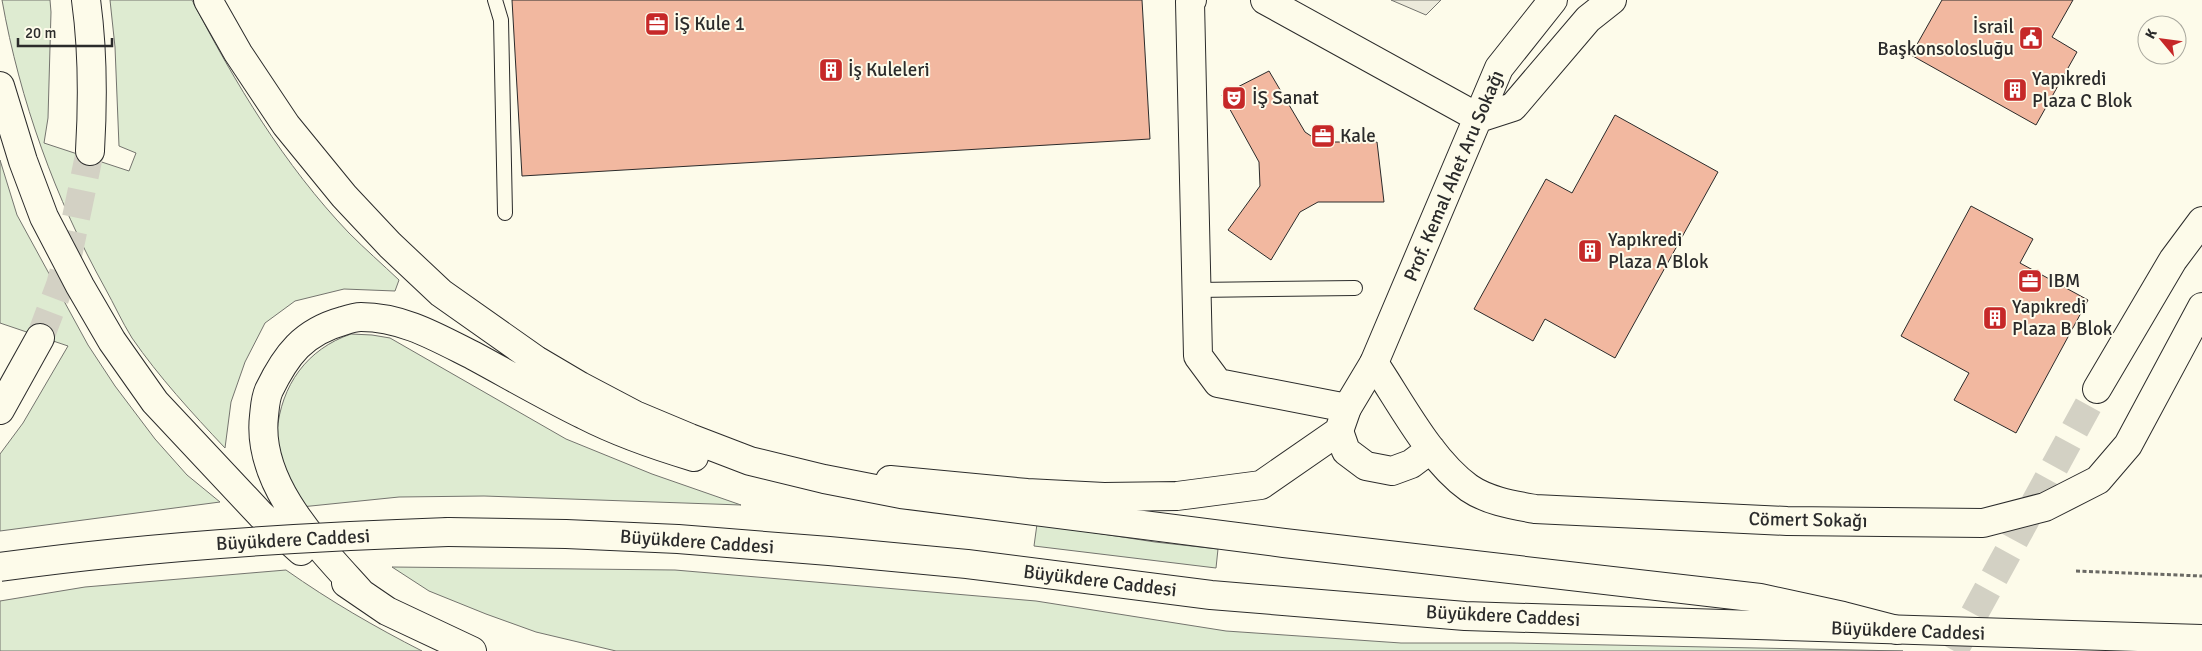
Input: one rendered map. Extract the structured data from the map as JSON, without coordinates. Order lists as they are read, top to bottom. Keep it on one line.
{"streets":{"main road":["Prof. Kemal Ahet Aru Sokağı","Cömert Sokağı","Büyükdere Caddesi"]},"crossings":[["Prof. Kemal Ahet Aru Sokağı","Cömert Sokağı"]],"places":{"office":["İŞ Kule 1","Kale","IBM"],"public building":["İsrail Başkonsolosluğu"],"building":["İş Kuleleri","Yapıkredi Plaza C Blok","Yapıkredi Plaza A Blok","Yapıkredi Plaza B Blok"],"theatre":["İŞ Sanat"]},"scale_bar":"20 m","north":"top left"}
